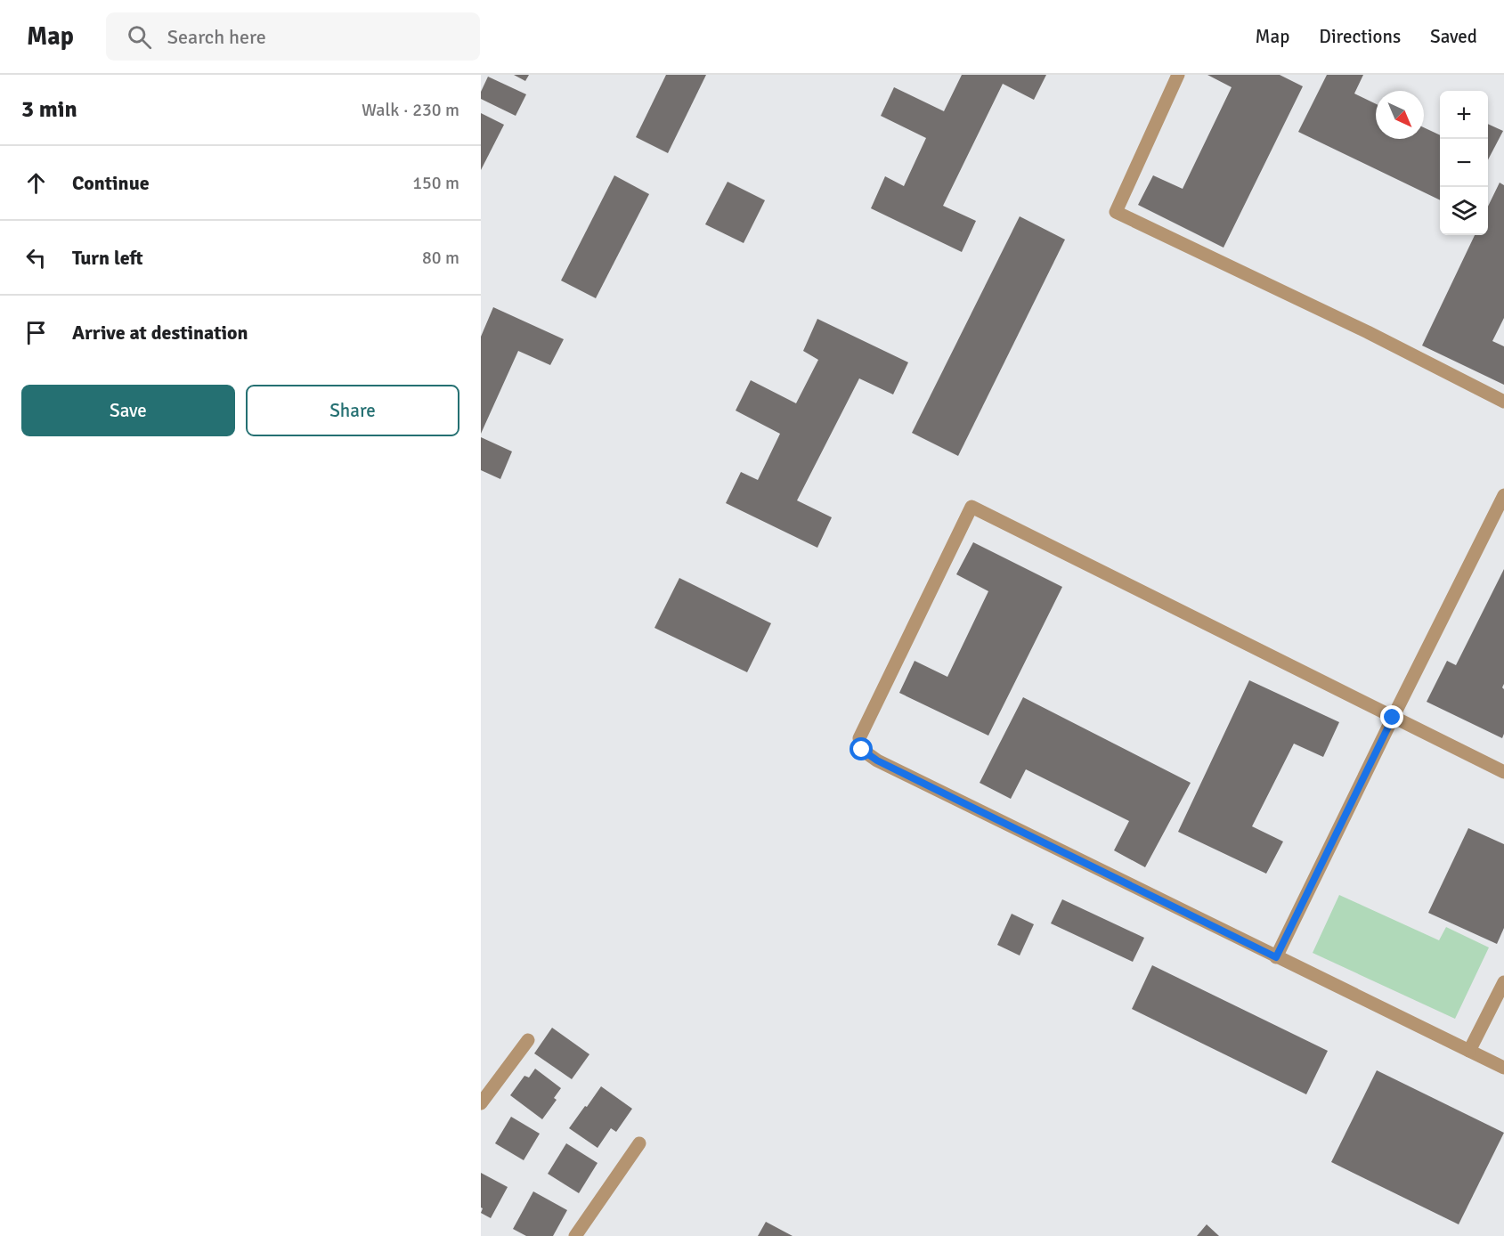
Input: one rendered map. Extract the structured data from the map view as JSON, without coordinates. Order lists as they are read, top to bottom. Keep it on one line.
{"north":"bottom right","page":{"header":"Map","search":"Search here","nav":["Map","Directions","Saved"],"heading":["3 min","Walk · 230 m"],"map_buttons":["+","−"],"list":[["Continue","150 m"],["Turn left","80 m"],"Arrive at destination"],"buttons":["Save","Share"]}}
